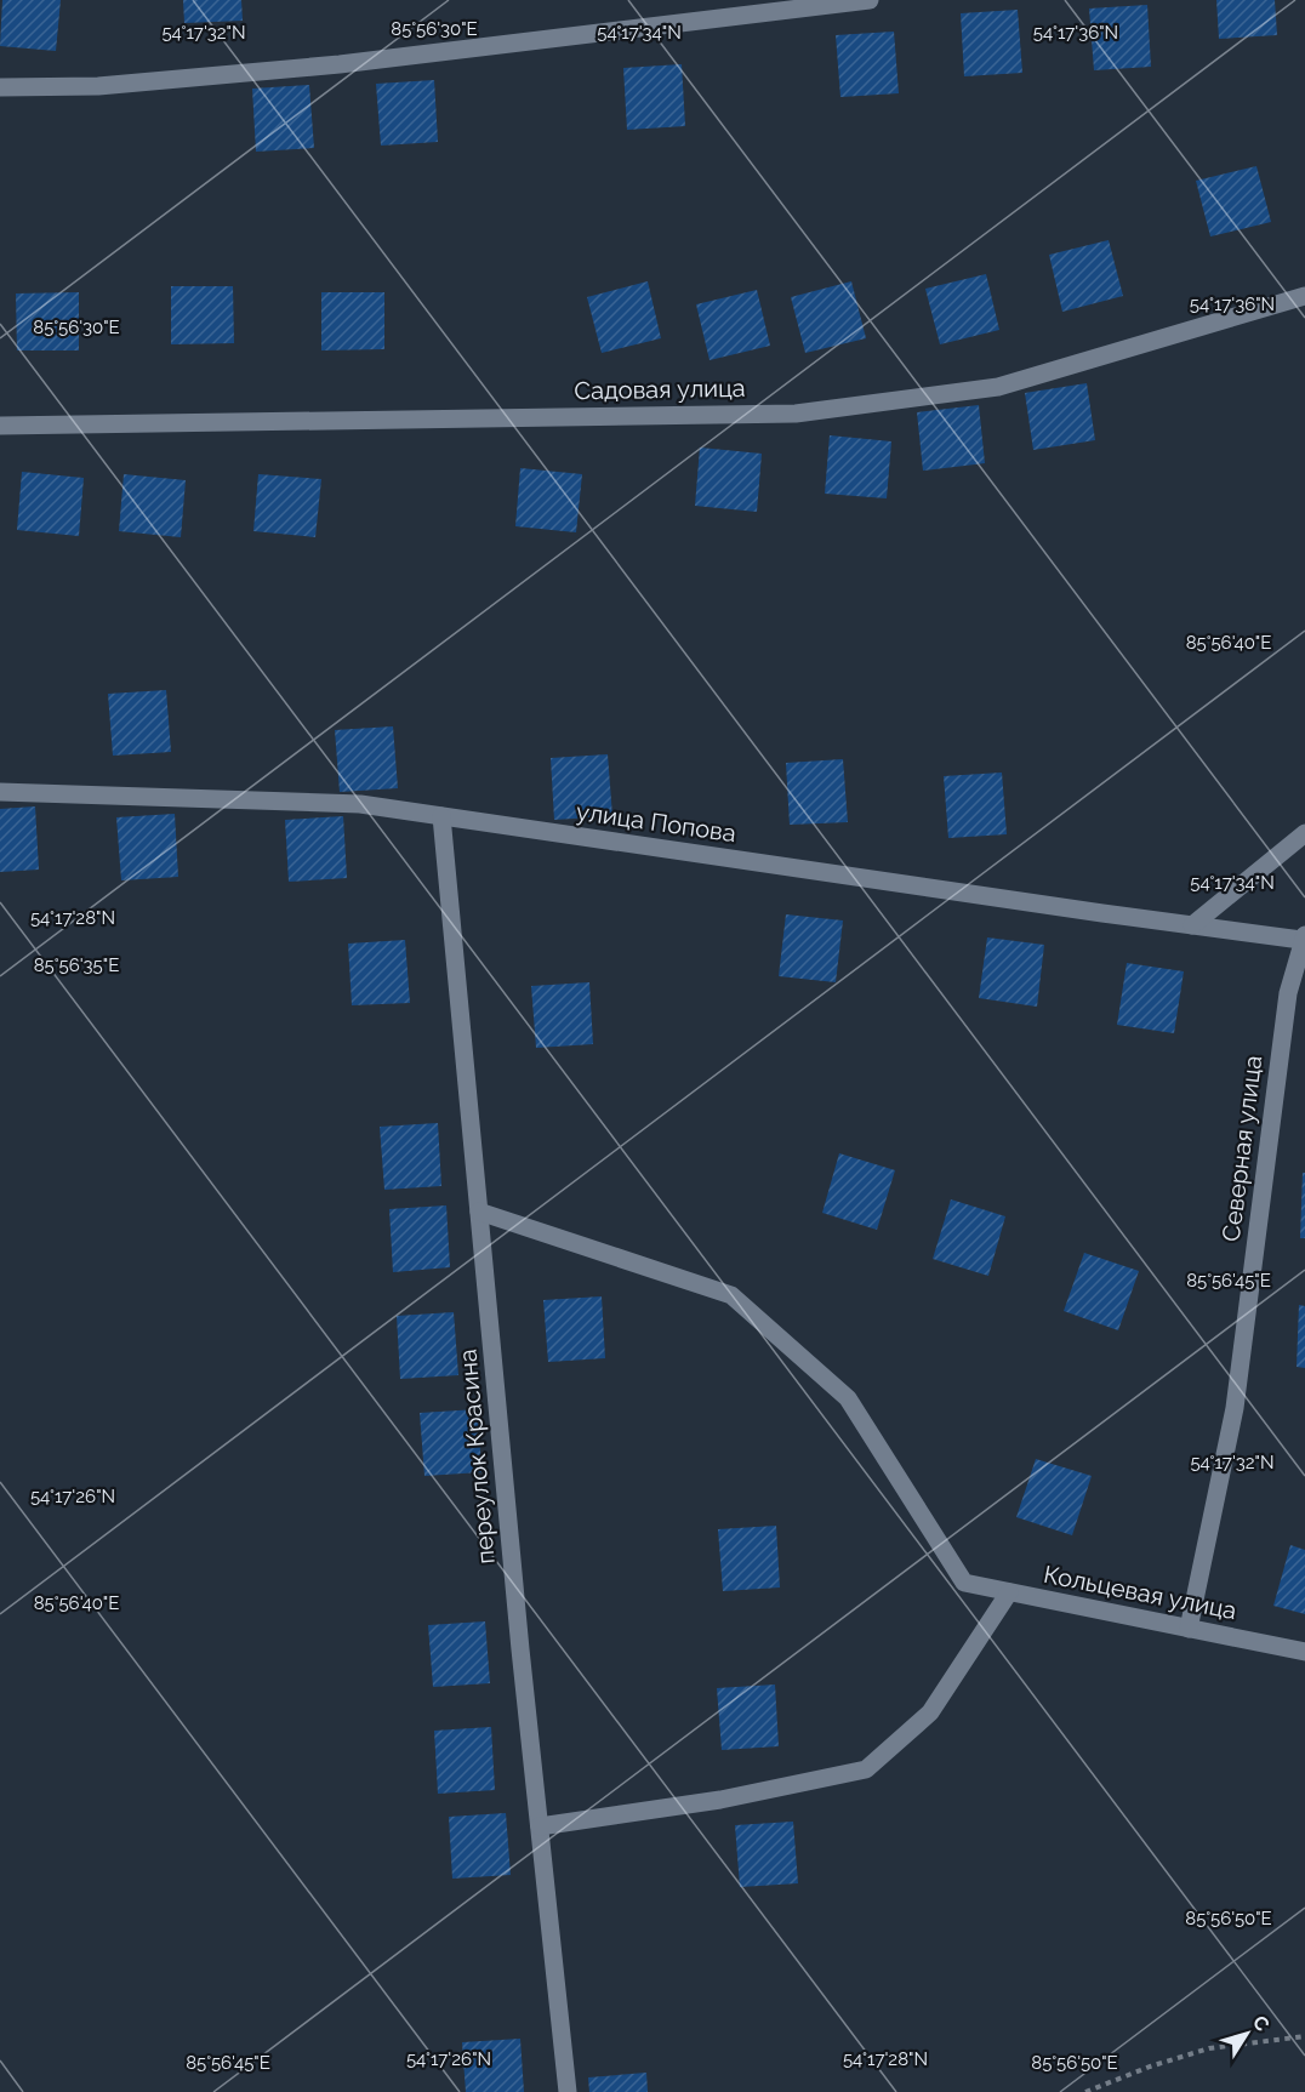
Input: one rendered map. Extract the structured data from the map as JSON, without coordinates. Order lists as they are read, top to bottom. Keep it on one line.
{"streets":{"street":["Садовая улица","улица Попова","Северная улица","переулок Красина","Кольцевая улица"]},"crossings":[["улица Попова","Северная улица"],["улица Попова","переулок Красина"],["Северная улица","Кольцевая улица"],["переулок Красина","Кольцевая улица"]],"north":"top right","coordinates":["85°56'30\"E","54°17'32\"N","54°17'34\"N","54°17'36\"N","85°56'40\"E","54°17'28\"N","85°56'35\"E","85°56'45\"E","54°17'26\"N","85°56'50\"E"]}
